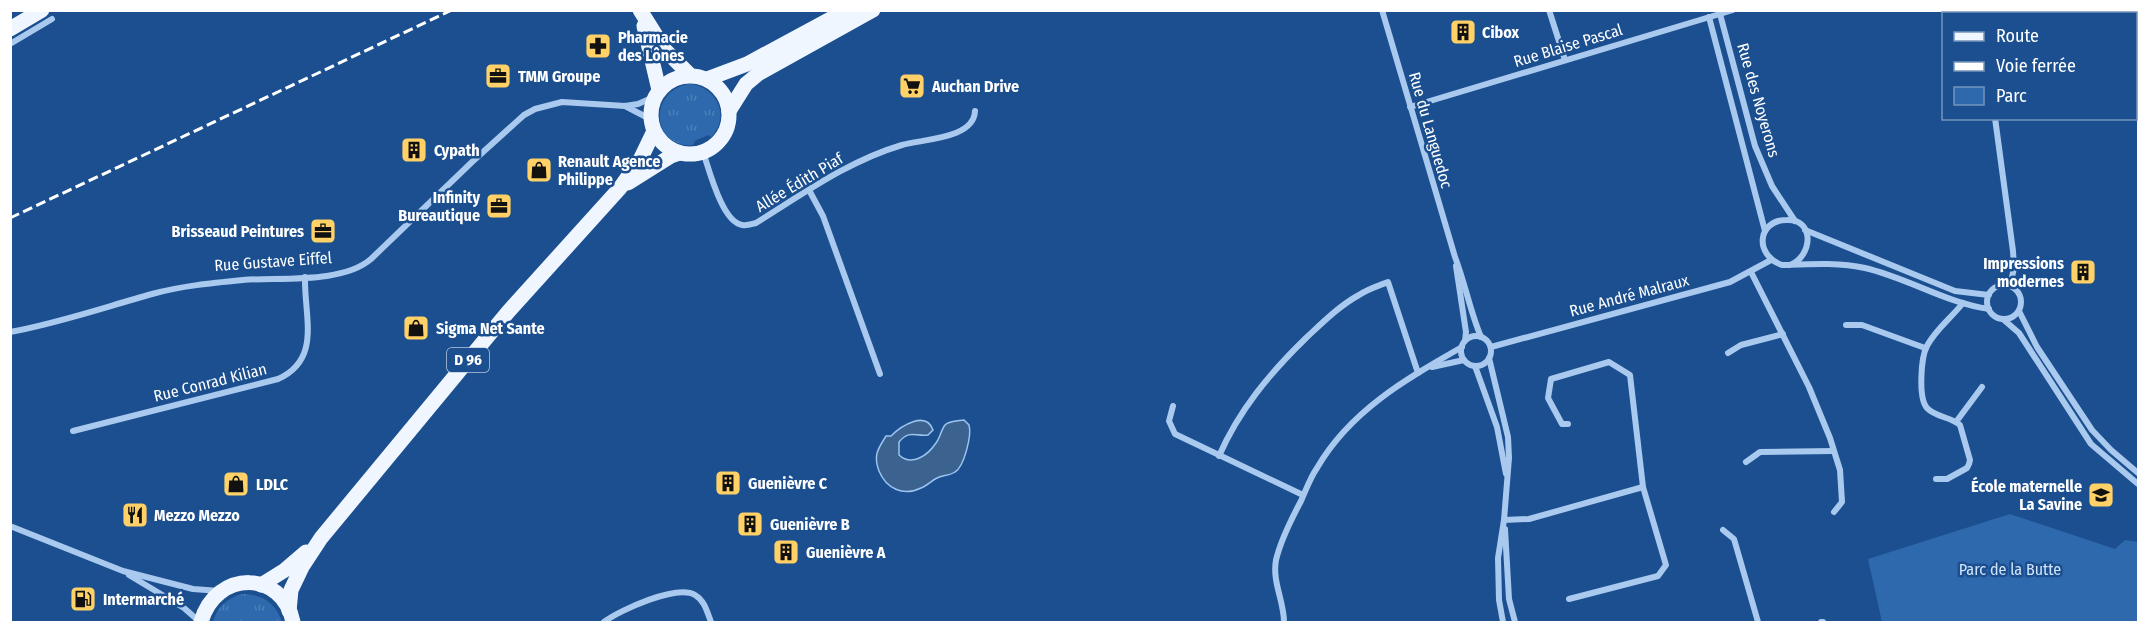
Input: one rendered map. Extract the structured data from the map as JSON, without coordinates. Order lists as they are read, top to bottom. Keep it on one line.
{"streets":{"main road":["D 96"],"street":["Rue Blaise Pascal","Rue des Noyerons","Rue du Languedoc","Allée Édith Piaf","Rue Gustave Eiffel","Rue André Malraux","Rue Conrad Kilian"]},"crossings":[["Rue Blaise Pascal","Rue des Noyerons"],["Rue Blaise Pascal","Rue du Languedoc"],["Rue des Noyerons","Rue André Malraux"],["Rue du Languedoc","Rue André Malraux"],["Allée Édith Piaf","Rue Gustave Eiffel"],["Allée Édith Piaf","D 96"],["Rue Gustave Eiffel","D 96"],["Rue Gustave Eiffel","Rue Conrad Kilian"]],"parks":["Parc de la Butte"],"places":{"building":["Cibox","Cypath","Impressions modernes","Guenièvre C","Guenièvre B","Guenièvre A"],"pharmacy":["Pharmacie des Lônes"],"office":["TMM Groupe","Infinity Bureautique","Brisseaud Peintures"],"supermarket":["Auchan Drive"],"shop":["Renault Agence Philippe","Sigma Net Sante","LDLC"],"school or university":["École maternelle La Savine"],"restaurant":["Mezzo Mezzo"],"fuel station":["Intermarché"]},"legend":["Route","Voie ferrée","Parc"]}
